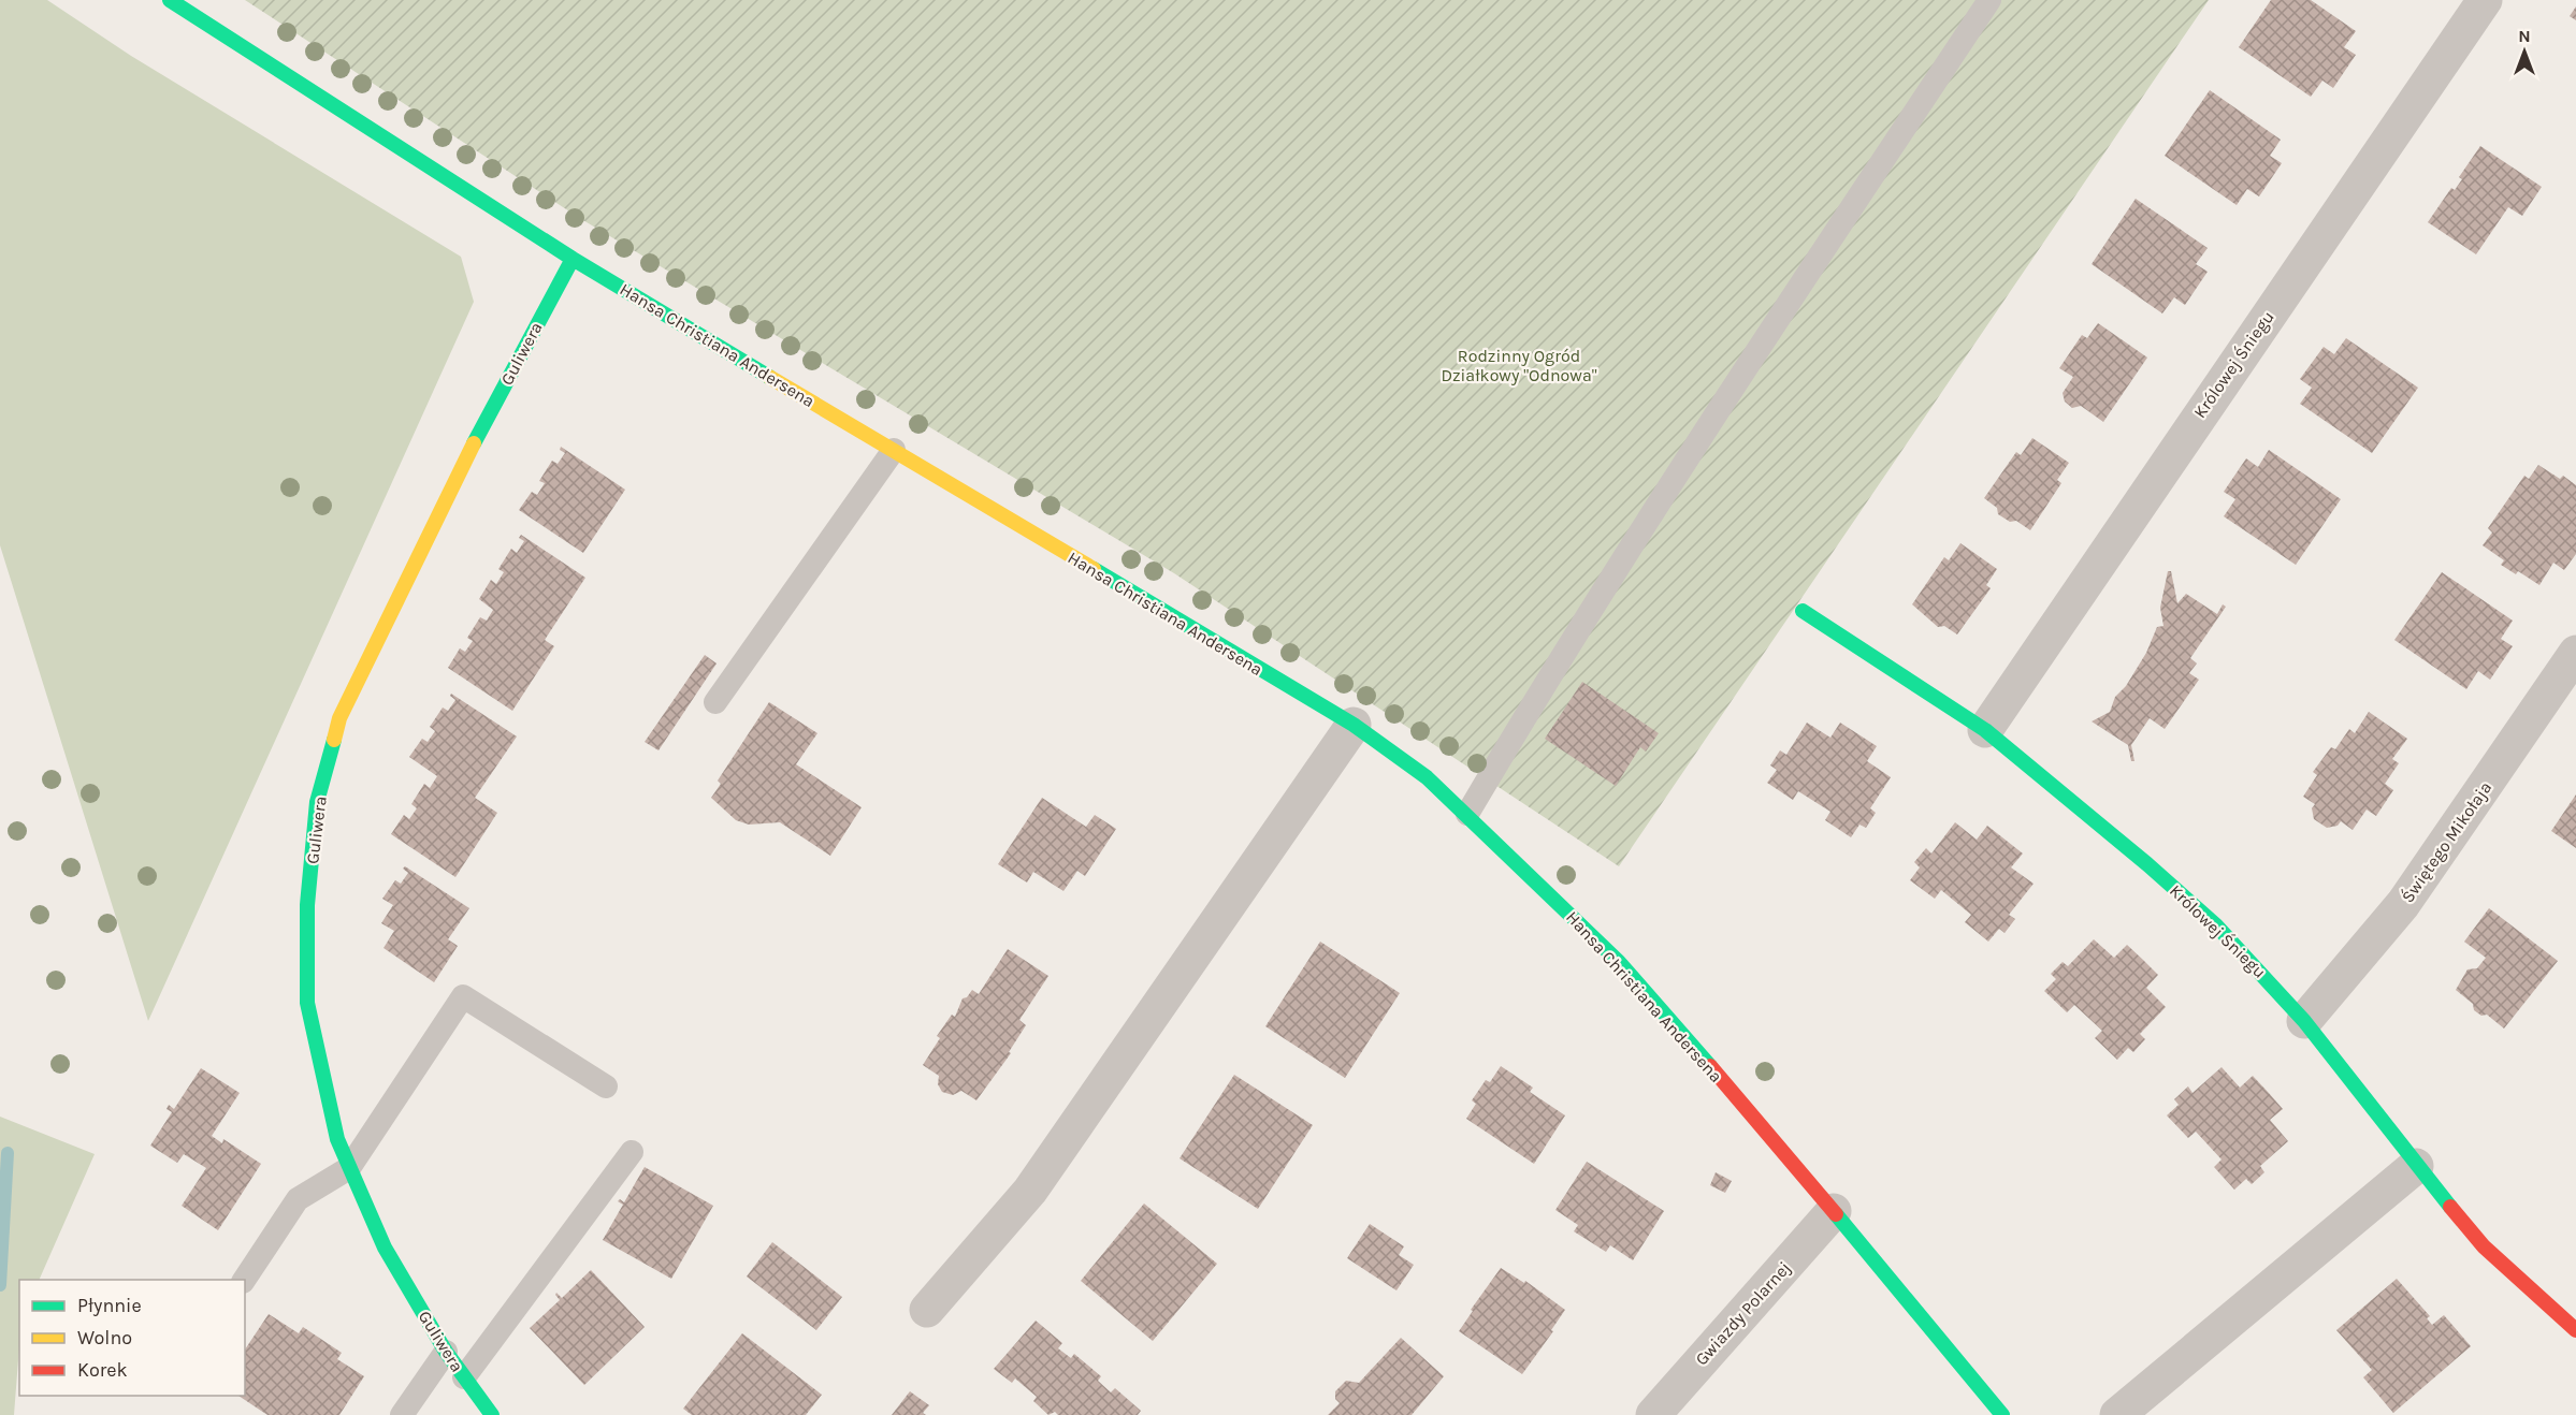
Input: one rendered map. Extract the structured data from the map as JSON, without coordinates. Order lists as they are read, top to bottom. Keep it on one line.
{"streets":{"street":["Hansa Christiana Andersena","Guliwera","Królowej Śniegu","Świętego Mikołaja","Gwiazdy Polarnej"]},"crossings":[["Hansa Christiana Andersena","Guliwera"],["Hansa Christiana Andersena","Gwiazdy Polarnej"],["Królowej Śniegu","Świętego Mikołaja"]],"parks":["Rodzinny Ogród Działkowy \"Odnowa\""],"legend":["Płynnie","Wolno","Korek"],"north":"top"}
